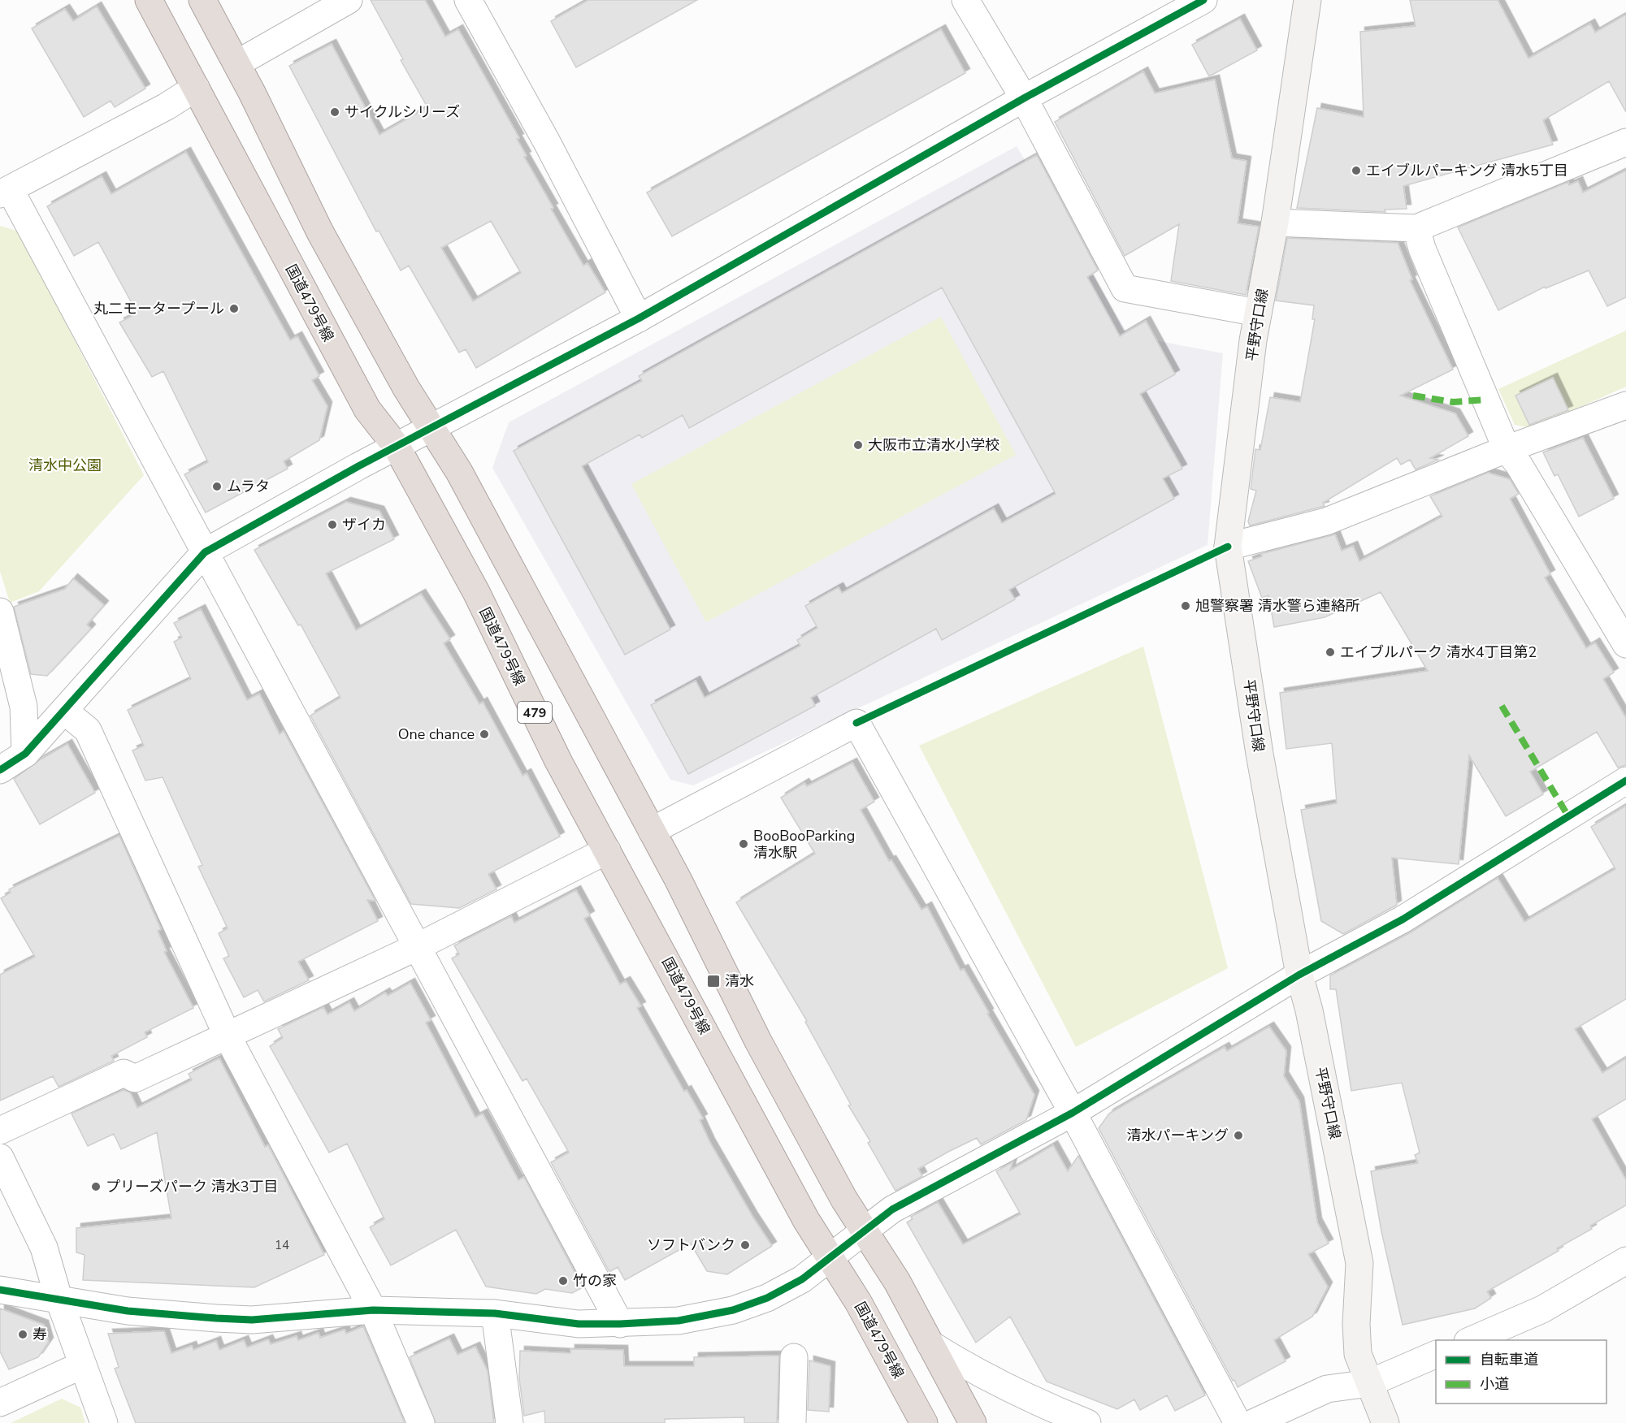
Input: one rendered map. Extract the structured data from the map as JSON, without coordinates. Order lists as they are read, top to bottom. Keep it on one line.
{"streets":{"highway":["国道479号線","479"],"main road":["平野守口線"]},"parks":["清水中公園"],"places":{"other":["サイクルシリーズ","エイブルパーキング 清水5丁目","丸二モータープール","大阪市立清水小学校","ムラタ","ザイカ","旭警察署 清水警ら連絡所","エイブルパーク 清水4丁目第2","One chance","BooBooParking 清水駅","清水パーキング","プリーズパーク 清水3丁目","ソフトバンク","竹の家","寿"],"transit":["清水"]},"house_numbers":["14"],"legend":["自転車道","小道"]}
